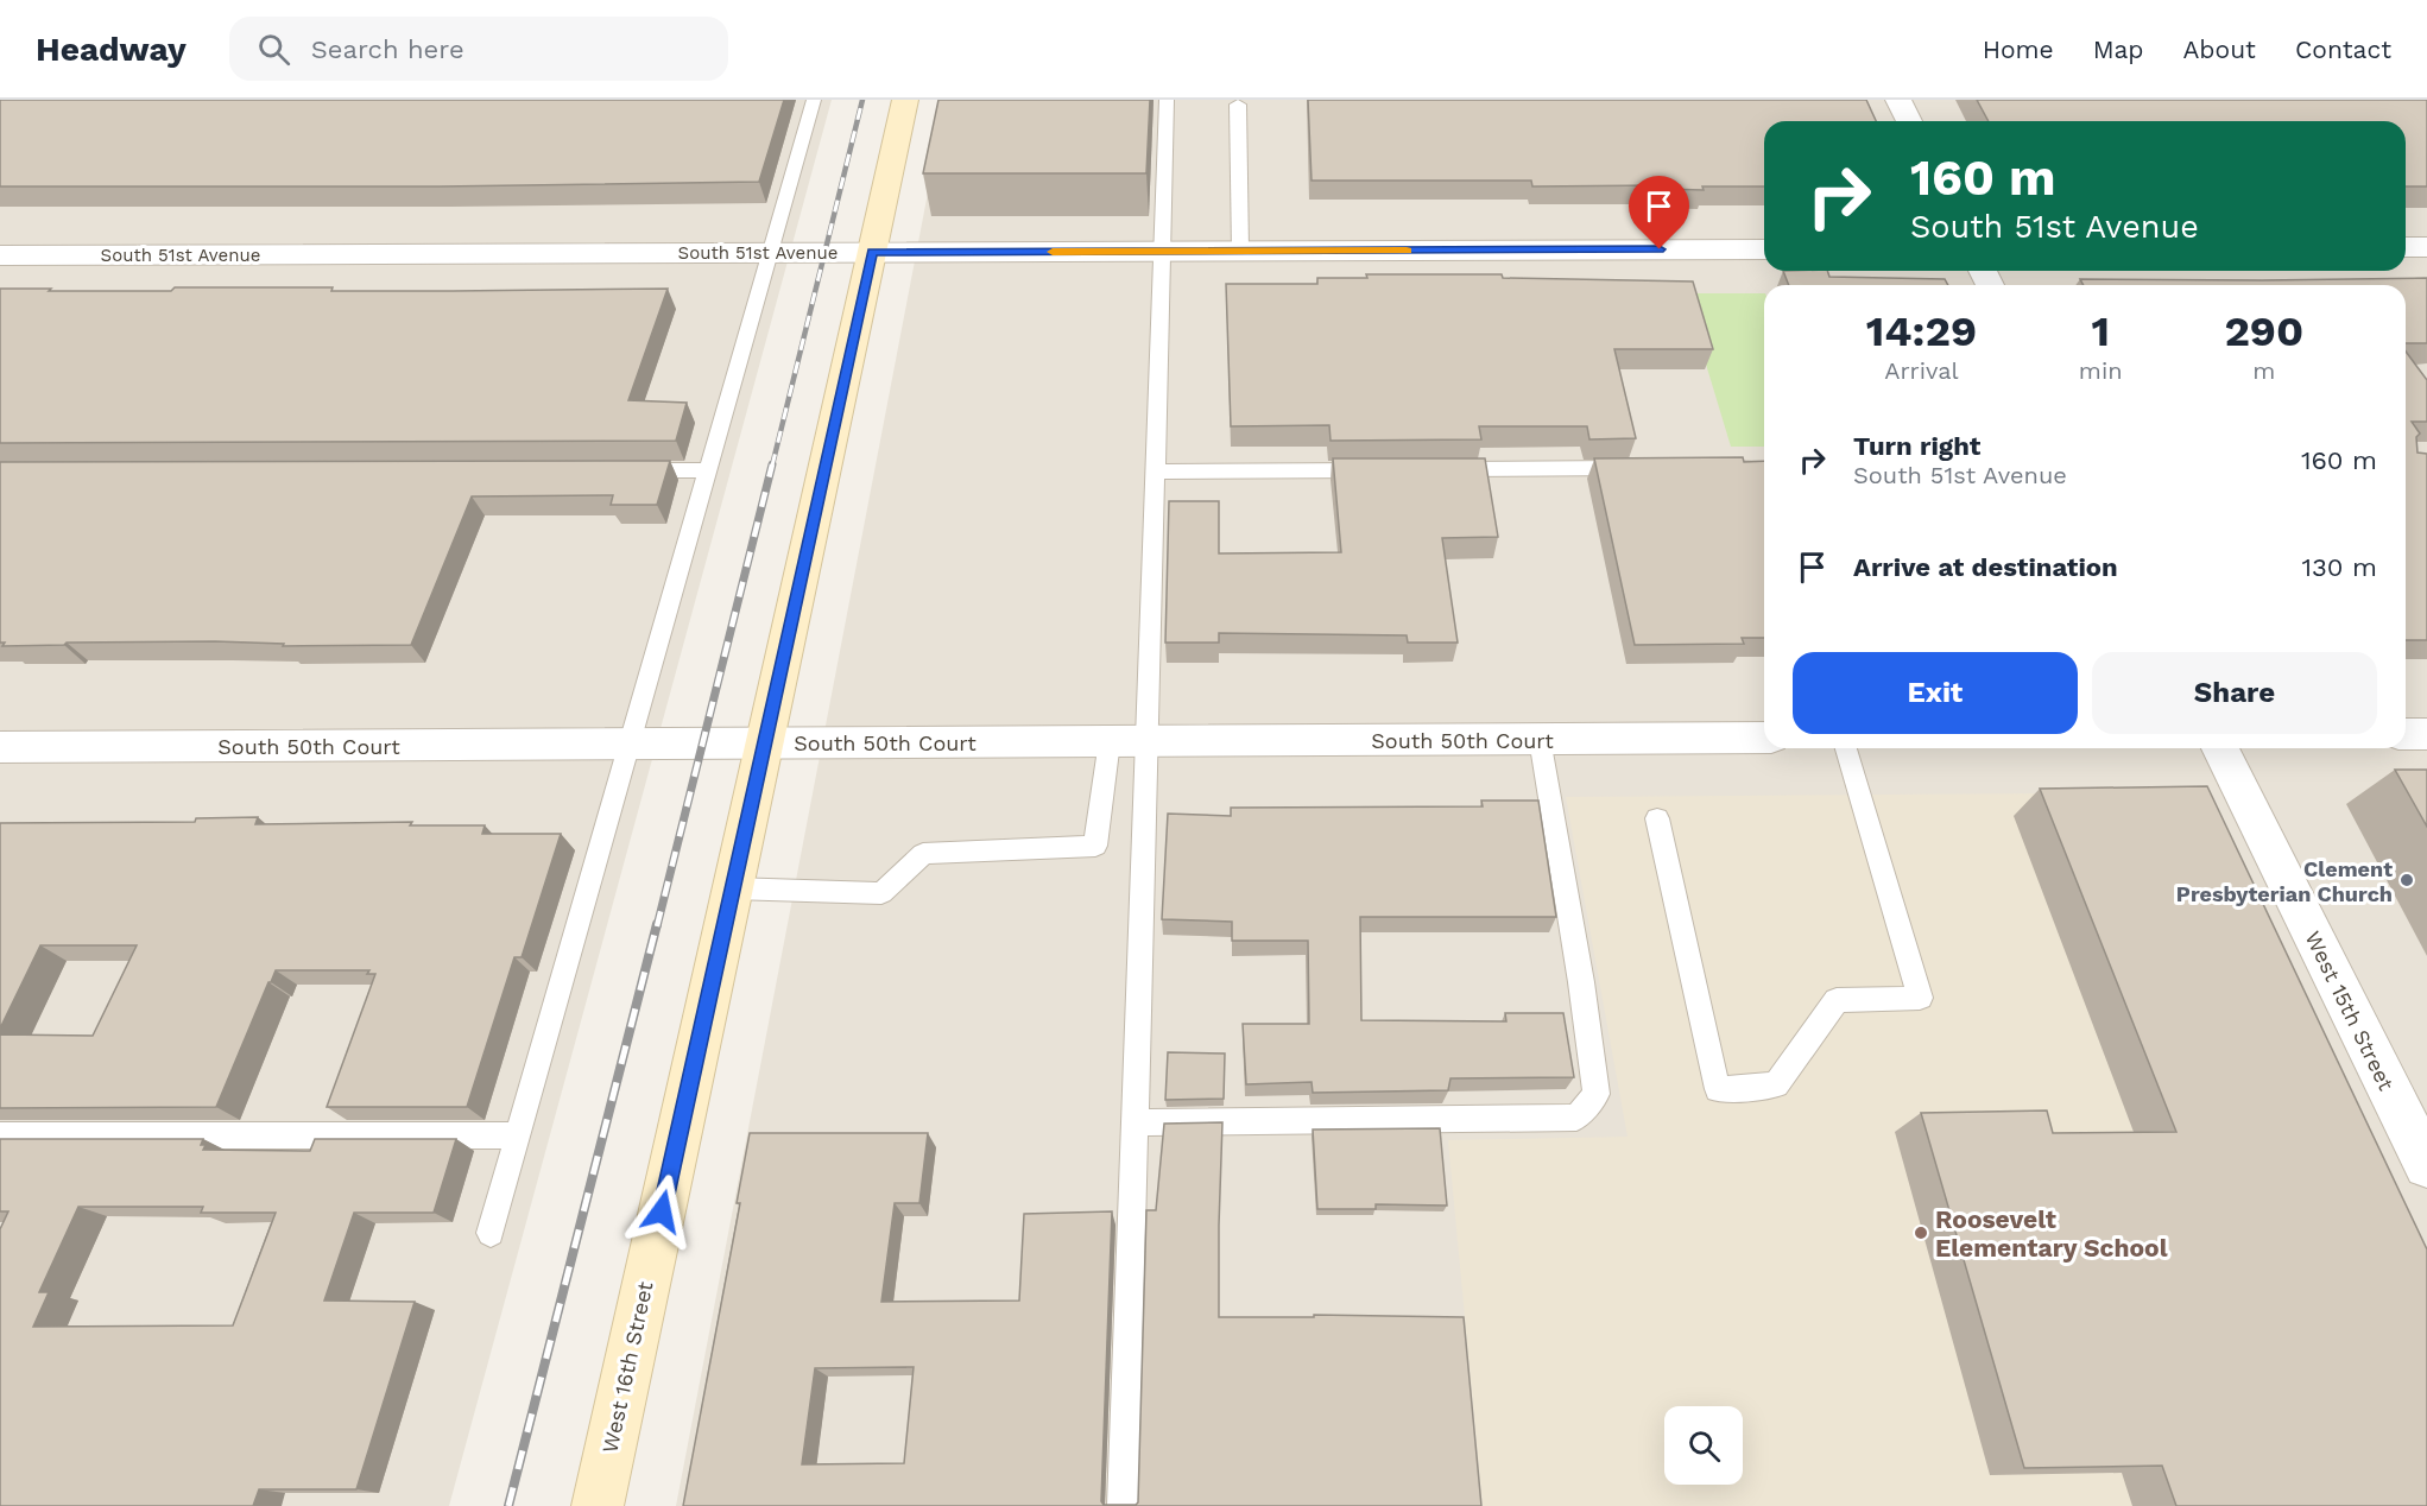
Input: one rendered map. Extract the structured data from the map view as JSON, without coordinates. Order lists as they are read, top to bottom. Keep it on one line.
{"streets":{"street":["South 51st Avenue","South 50th Court","West 15th Street","West 16th Street"]},"crossings":[["South 51st Avenue","West 16th Street"],["South 50th Court","West 16th Street"]],"places":["Clement Presbyterian Church","Roosevelt Elementary School"],"page":{"header":"Headway","search":"Search here","nav":["Home","Map","About","Contact"],"turn":["160 m","South 51st Avenue"],"eta":["14:29","Arrival","1","min","290","m"],"list":[{"name":"Turn right","note":"South 51st Avenue","value":"160 m"},{"name":"Arrive at destination","value":"130 m"}],"buttons":["Exit","Share"]}}
